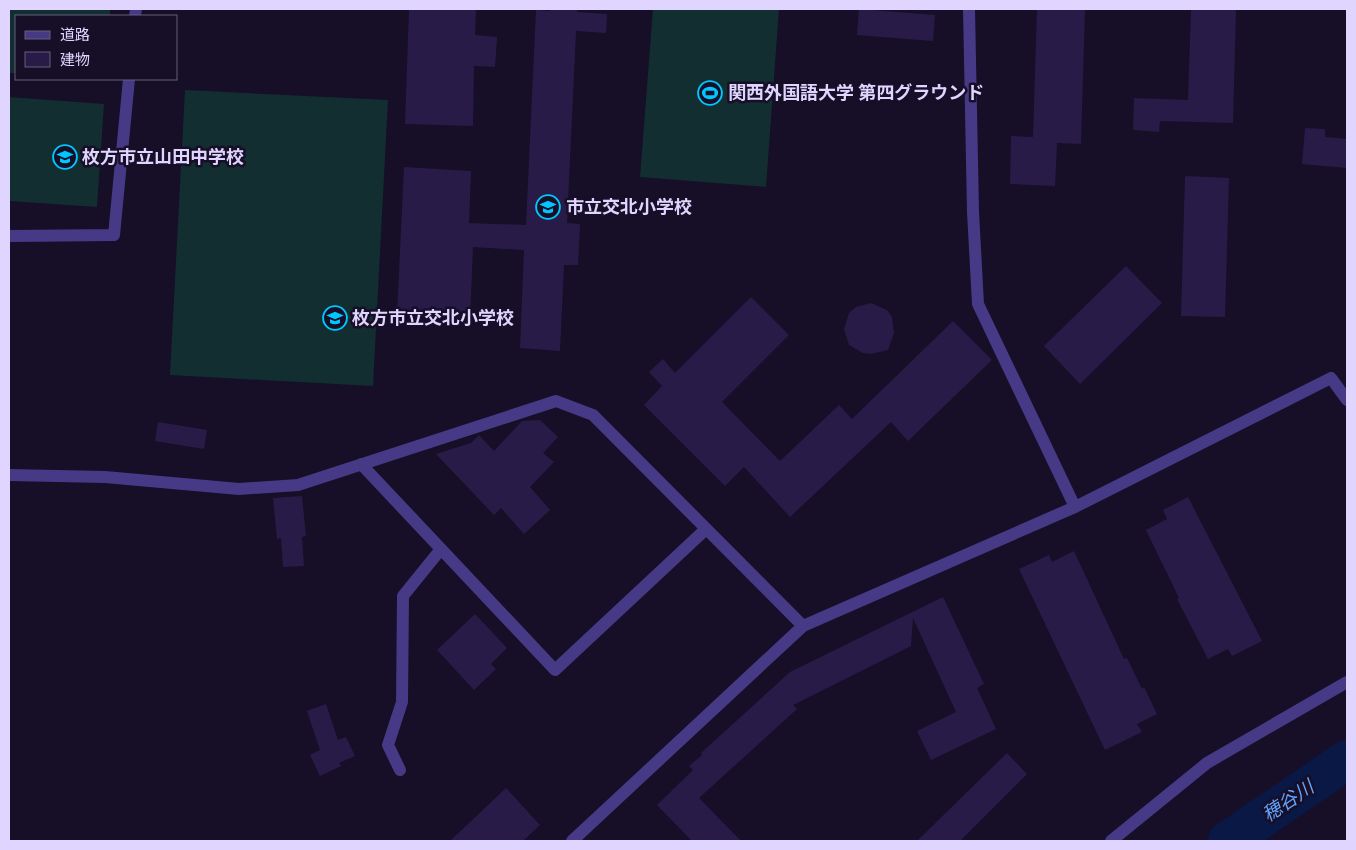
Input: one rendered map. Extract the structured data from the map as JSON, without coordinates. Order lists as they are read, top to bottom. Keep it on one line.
{"water":["穂谷川"],"places":{"sports":["関西外国語大学 第四グラウンド"],"school or university":["枚方市立山田中学校","市立交北小学校","枚方市立交北小学校"]},"legend":["道路","建物"]}
